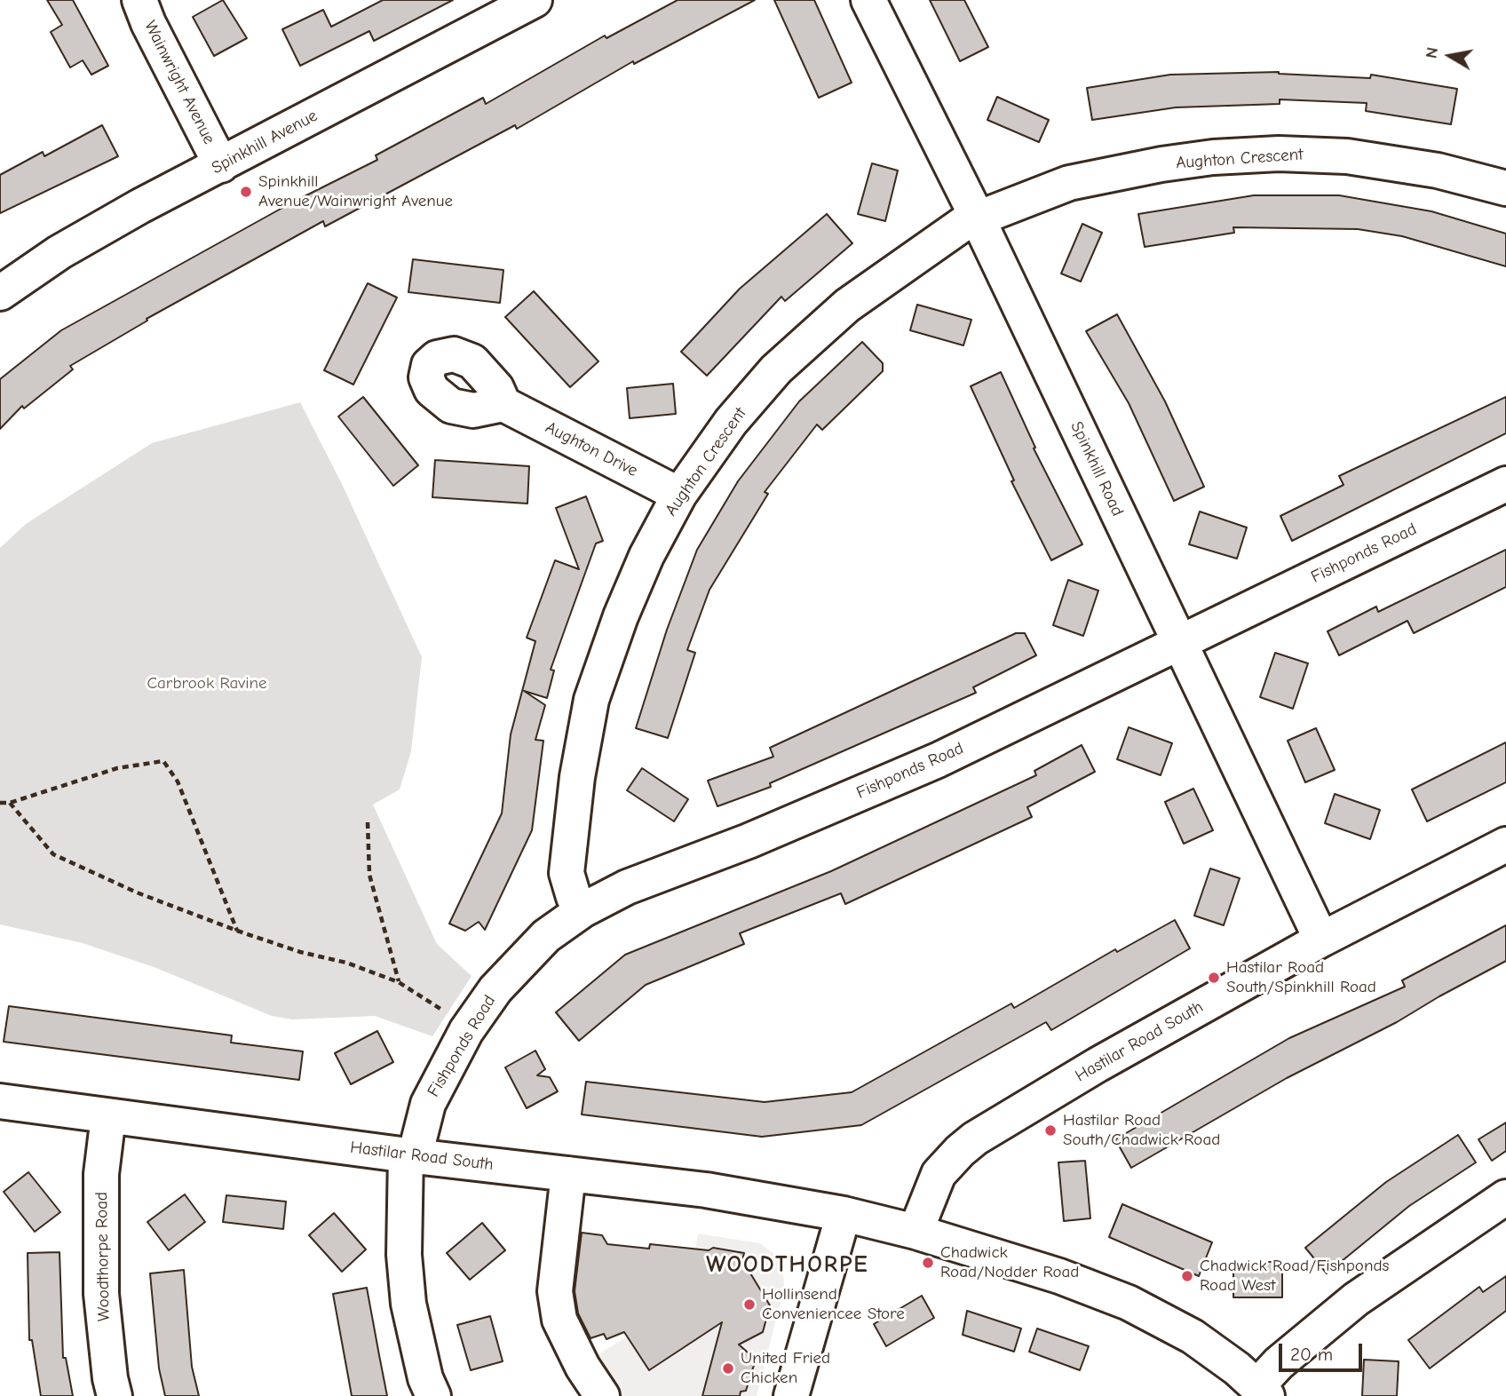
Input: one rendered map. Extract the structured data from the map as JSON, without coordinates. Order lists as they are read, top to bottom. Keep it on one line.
{"streets":{"street":["Wainwright Avenue","Spinkhill Avenue","Aughton Crescent","Aughton Drive","Spinkhill Road","Fishponds Road","Hastilar Road South","Woodthorpe Road"]},"crossings":[["Wainwright Avenue","Spinkhill Avenue"],["Aughton Crescent","Aughton Drive"],["Aughton Crescent","Spinkhill Road"],["Aughton Crescent","Fishponds Road"],["Spinkhill Road","Fishponds Road"],["Spinkhill Road","Hastilar Road South"],["Fishponds Road","Hastilar Road South"],["Hastilar Road South","Woodthorpe Road"]],"districts":["WOODTHORPE"],"parks":["Carbrook Ravine"],"places":["Spinkhill Avenue/Wainwright Avenue","Hastilar Road South/Spinkhill Road","Hastilar Road South/Chadwick Road","Chadwick Road/Nodder Road","Chadwick Road/Fishponds Road West","Hollinsend Conveniencee Store","United Fried Chicken"],"scale_bar":"20 m","north":"left"}
